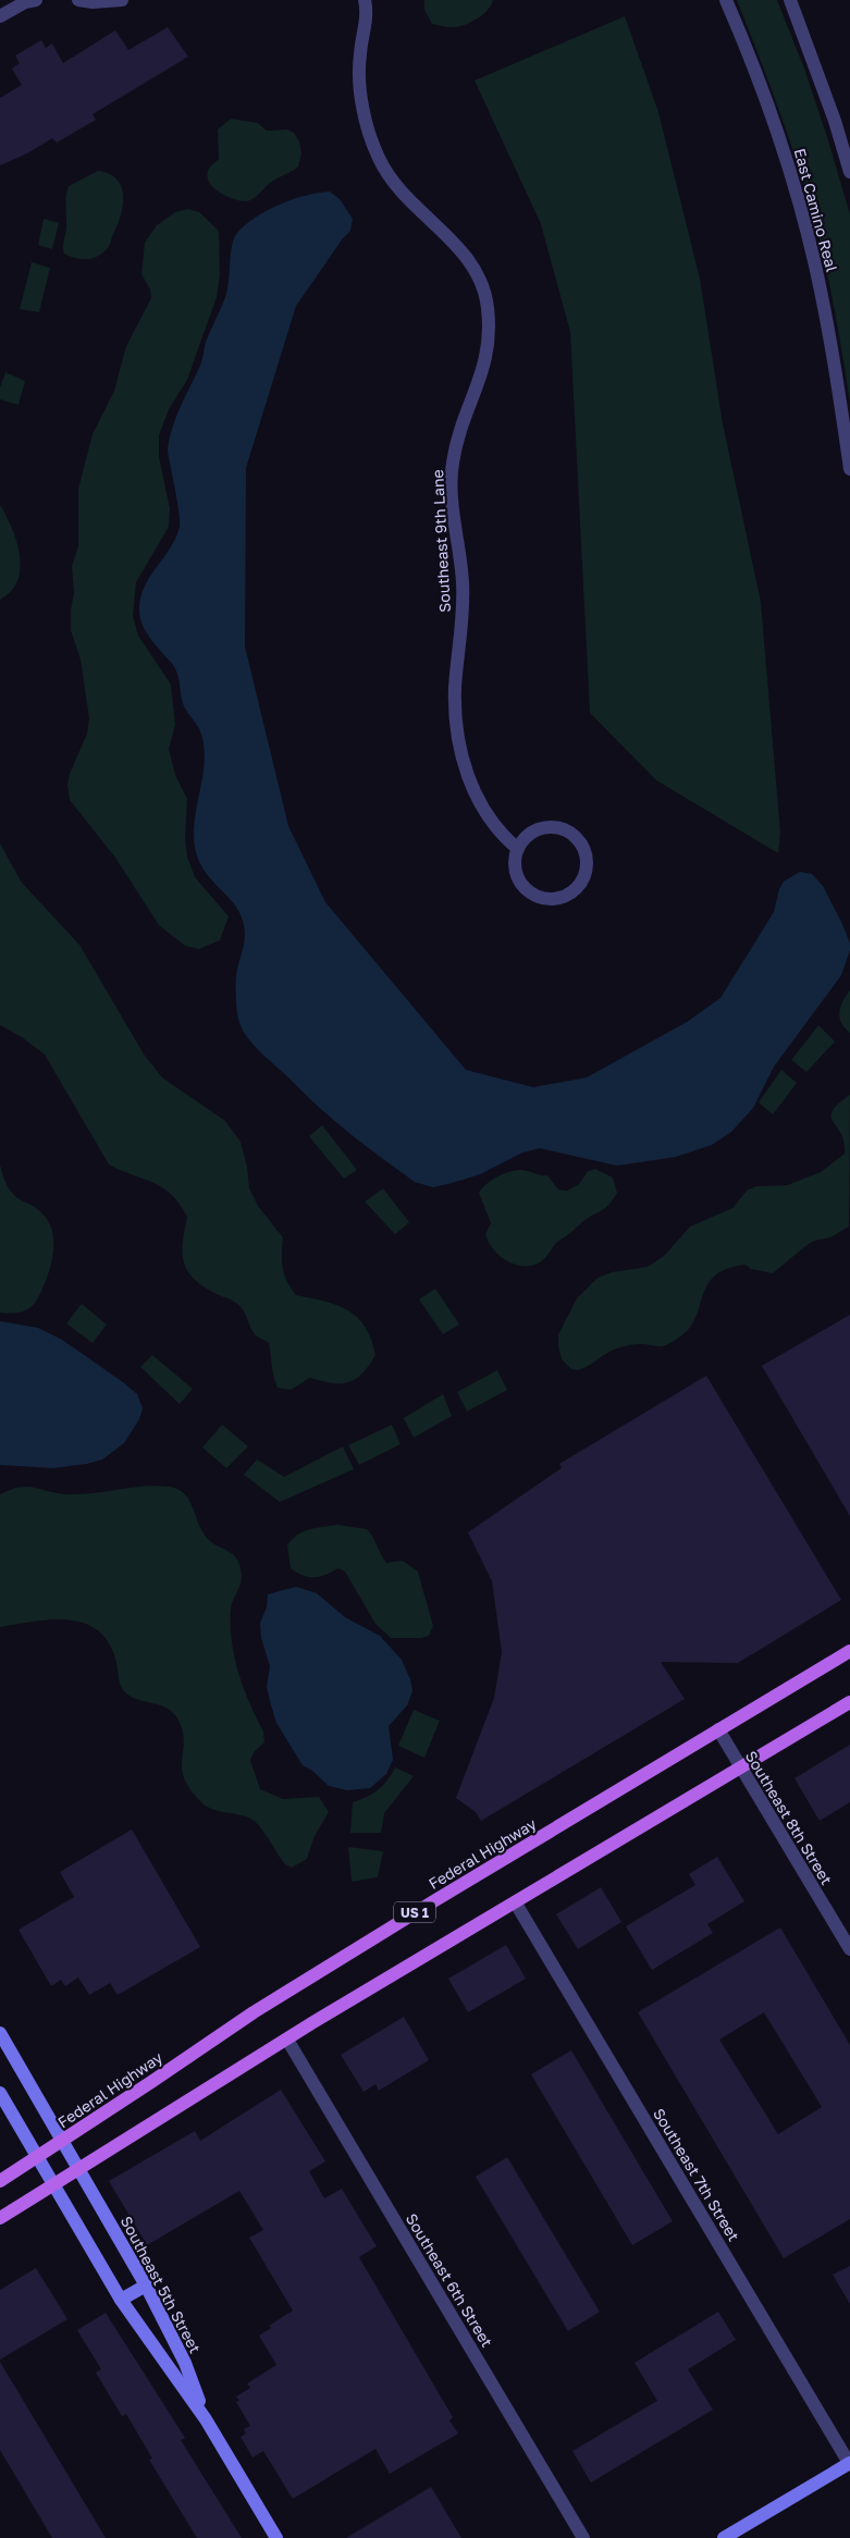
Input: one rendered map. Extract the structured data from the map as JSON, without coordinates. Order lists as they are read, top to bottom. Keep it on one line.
{"streets":{"main road":["Federal Highway","US 1","Southeast 5th Street"],"street":["East Camino Real","Southeast 9th Lane","Southeast 8th Street","Southeast 7th Street","Southeast 6th Street"]},"crossings":[["Southeast 8th Street","Federal Highway"],["Federal Highway","Southeast 5th Street"]]}
